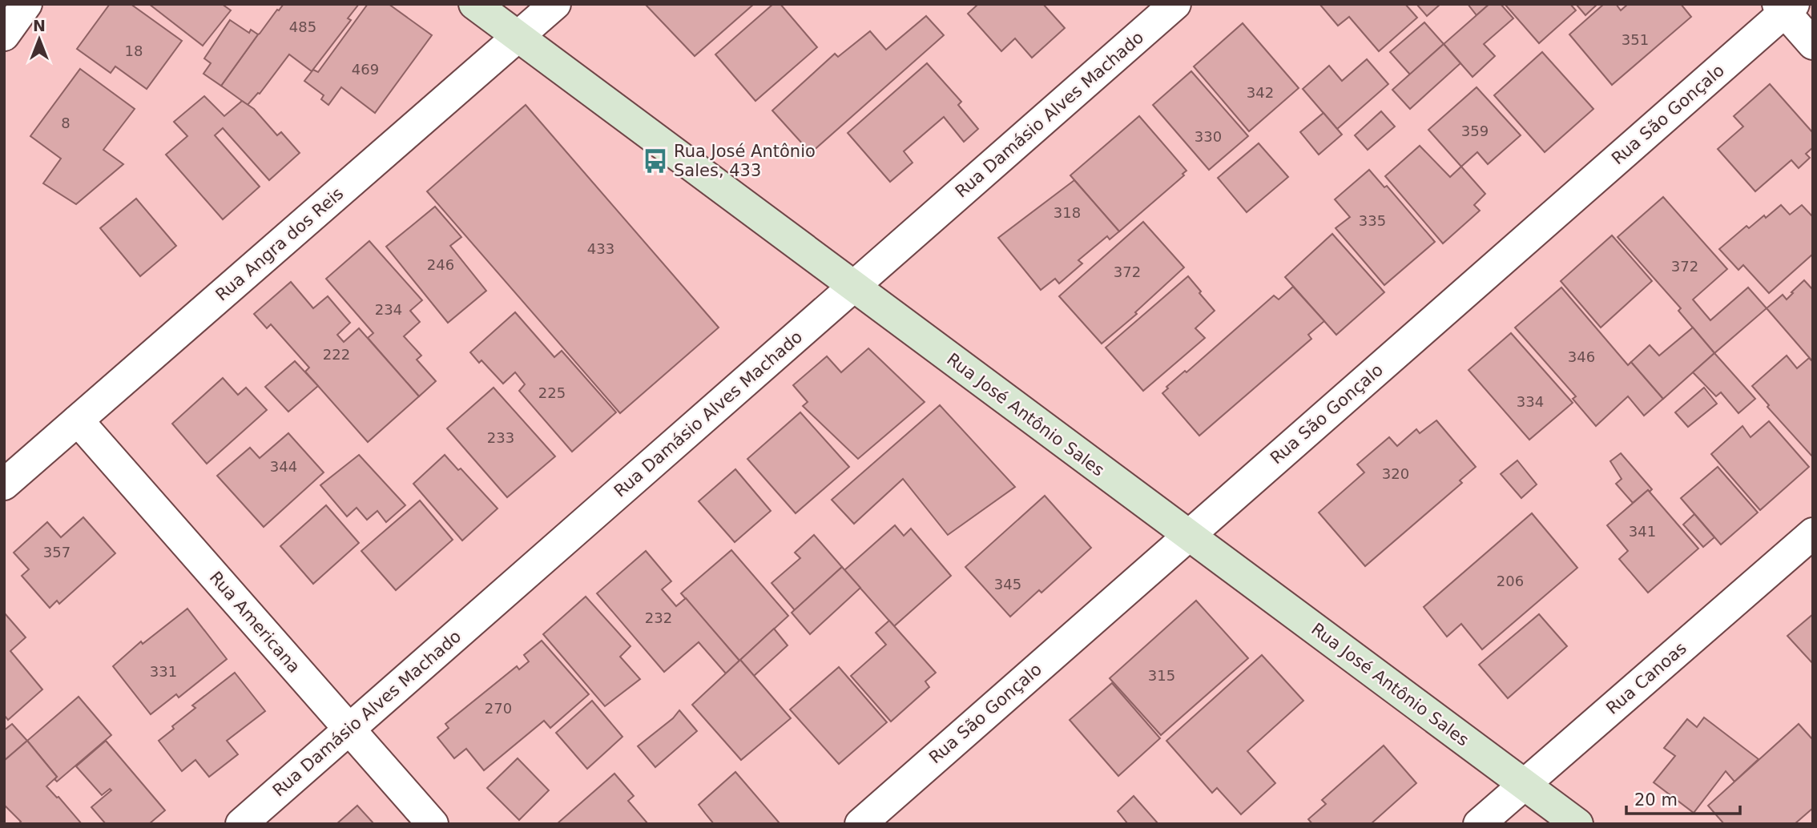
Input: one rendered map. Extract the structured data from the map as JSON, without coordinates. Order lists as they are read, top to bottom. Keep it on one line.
{"streets":{"street":["Rua Damásio Alves Machado","Rua São Gonçalo","Rua Angra dos Reis","Rua José Antônio Sales","Rua Americana","Rua Canoas"]},"crossings":[["Rua Damásio Alves Machado","Rua José Antônio Sales"],["Rua Damásio Alves Machado","Rua Americana"],["Rua São Gonçalo","Rua José Antônio Sales"],["Rua Angra dos Reis","Rua José Antônio Sales"],["Rua Angra dos Reis","Rua Americana"],["Rua José Antônio Sales","Rua Canoas"]],"places":{"bus stop":["Rua José Antônio Sales, 433"]},"house_numbers":["485","351","18","469","342","8","359","330","318","335","433","246","372","372","234","222","346","225","334","233","344","320","341","357","206","345","232","331","315","270"],"scale_bar":"20 m","north":"top"}
